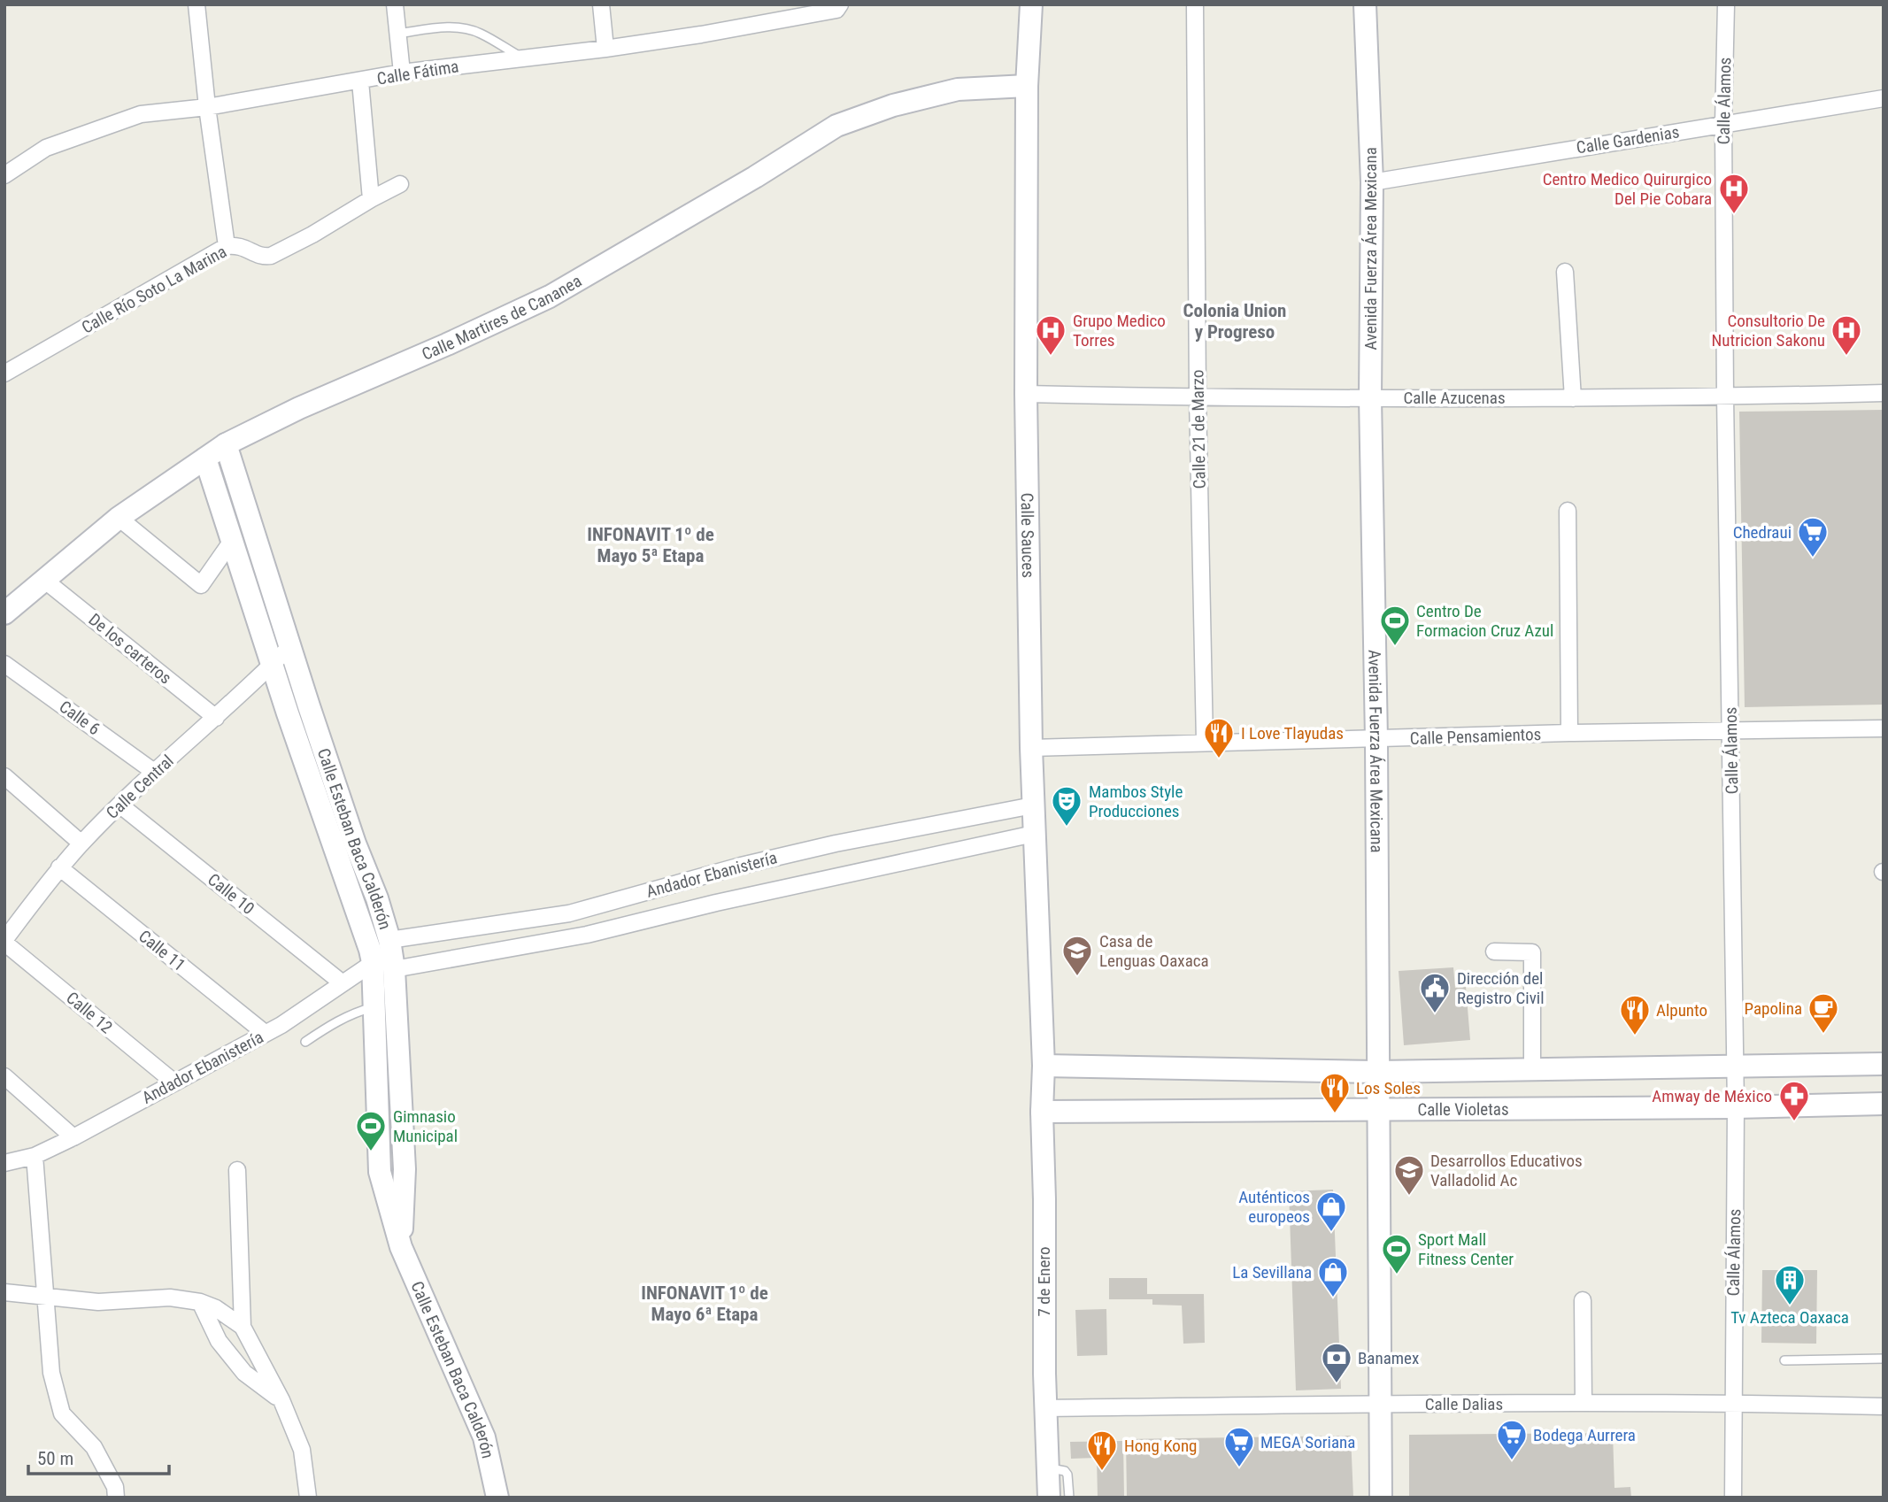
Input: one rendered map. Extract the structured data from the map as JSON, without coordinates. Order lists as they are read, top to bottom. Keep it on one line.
{"streets":{"street":["Calle Fátima","Calle Álamos","Calle Gardenias","Avenida Fuerza Área Mexicana","Calle Río Soto La Marina","Calle Martires de Cananea","Calle Azucenas","Calle 21 de Marzo","Calle Sauces","De los carteros","Calle 6","Calle Pensamientos","Calle Central","Calle Esteban Baca Calderón","Andador Ebanistería","Calle 10","Calle 11","Calle 12","Calle Violetas","7 de Enero","Calle Dalias"]},"crossings":[["Calle Álamos","Calle Gardenias"],["Calle Álamos","Calle Azucenas"],["Calle Álamos","Calle Pensamientos"],["Calle Álamos","Calle Violetas"],["Calle Álamos","Calle Dalias"],["Calle Gardenias","Avenida Fuerza Área Mexicana"],["Avenida Fuerza Área Mexicana","Calle Azucenas"],["Avenida Fuerza Área Mexicana","Calle Pensamientos"],["Avenida Fuerza Área Mexicana","Calle Violetas"],["Avenida Fuerza Área Mexicana","Calle Dalias"],["Calle Martires de Cananea","Calle Sauces"],["Calle Martires de Cananea","De los carteros"],["Calle Martires de Cananea","Calle Esteban Baca Calderón"],["Calle Azucenas","Calle 21 de Marzo"],["Calle Azucenas","Calle Sauces"],["Calle 21 de Marzo","Calle Pensamientos"],["Calle Sauces","Calle Pensamientos"],["Calle Sauces","Andador Ebanistería"],["Calle Sauces","7 de Enero"],["De los carteros","Calle Central"],["Calle 6","Calle Central"],["Calle Central","Calle Esteban Baca Calderón"],["Calle Central","Calle 10"],["Calle Central","Calle 11"],["Calle Central","Calle 12"],["Calle Esteban Baca Calderón","Andador Ebanistería"],["Andador Ebanistería","Calle 10"],["Andador Ebanistería","Calle 11"],["Andador Ebanistería","Calle 12"],["Calle Violetas","7 de Enero"],["7 de Enero","Calle Dalias"]],"districts":["Colonia Union y Progreso","INFONAVIT 1º de Mayo 5ª Etapa","INFONAVIT 1º de Mayo 6ª Etapa"],"places":{"hospital":["Centro Medico Quirurgico Del Pie Cobara","Grupo Medico Torres","Consultorio De Nutricion Sakonu"],"supermarket":["Chedraui","Bodega Aurrera","MEGA Soriana"],"sports":["Centro De Formacion Cruz Azul","Gimnasio Municipal","Sport Mall Fitness Center"],"restaurant":["I Love Tlayudas","Alpunto","Los Soles","Hong Kong"],"theatre":["Mambos Style Producciones"],"school or university":["Casa de Lenguas Oaxaca","Desarrollos Educativos Valladolid Ac"],"public building":["Dirección del Registro Civil"],"cafe":["Papolina"],"pharmacy":["Amway de México"],"shop":["Auténticos europeos","La Sevillana"],"building":["Tv Azteca Oaxaca"],"bank":["Banamex"]},"scale_bar":"50 m"}
